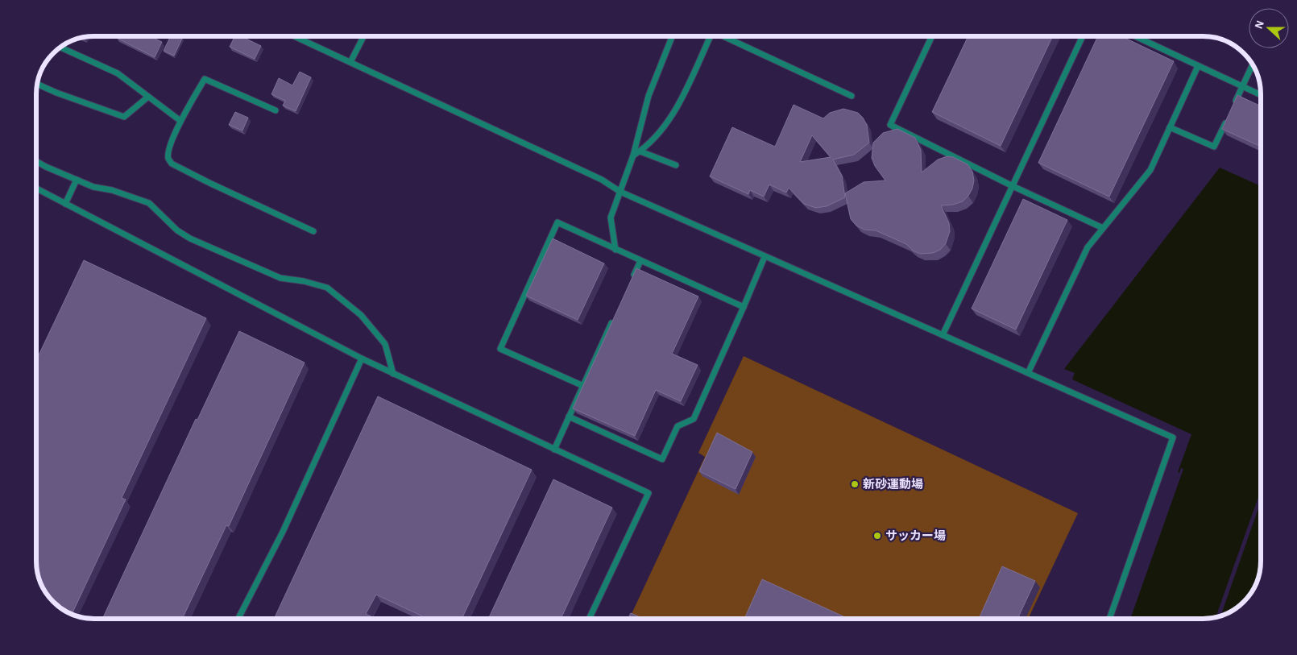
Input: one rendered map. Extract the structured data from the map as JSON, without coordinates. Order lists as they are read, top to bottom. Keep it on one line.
{"places":["新砂運動場","サッカー場"],"north":"left"}
